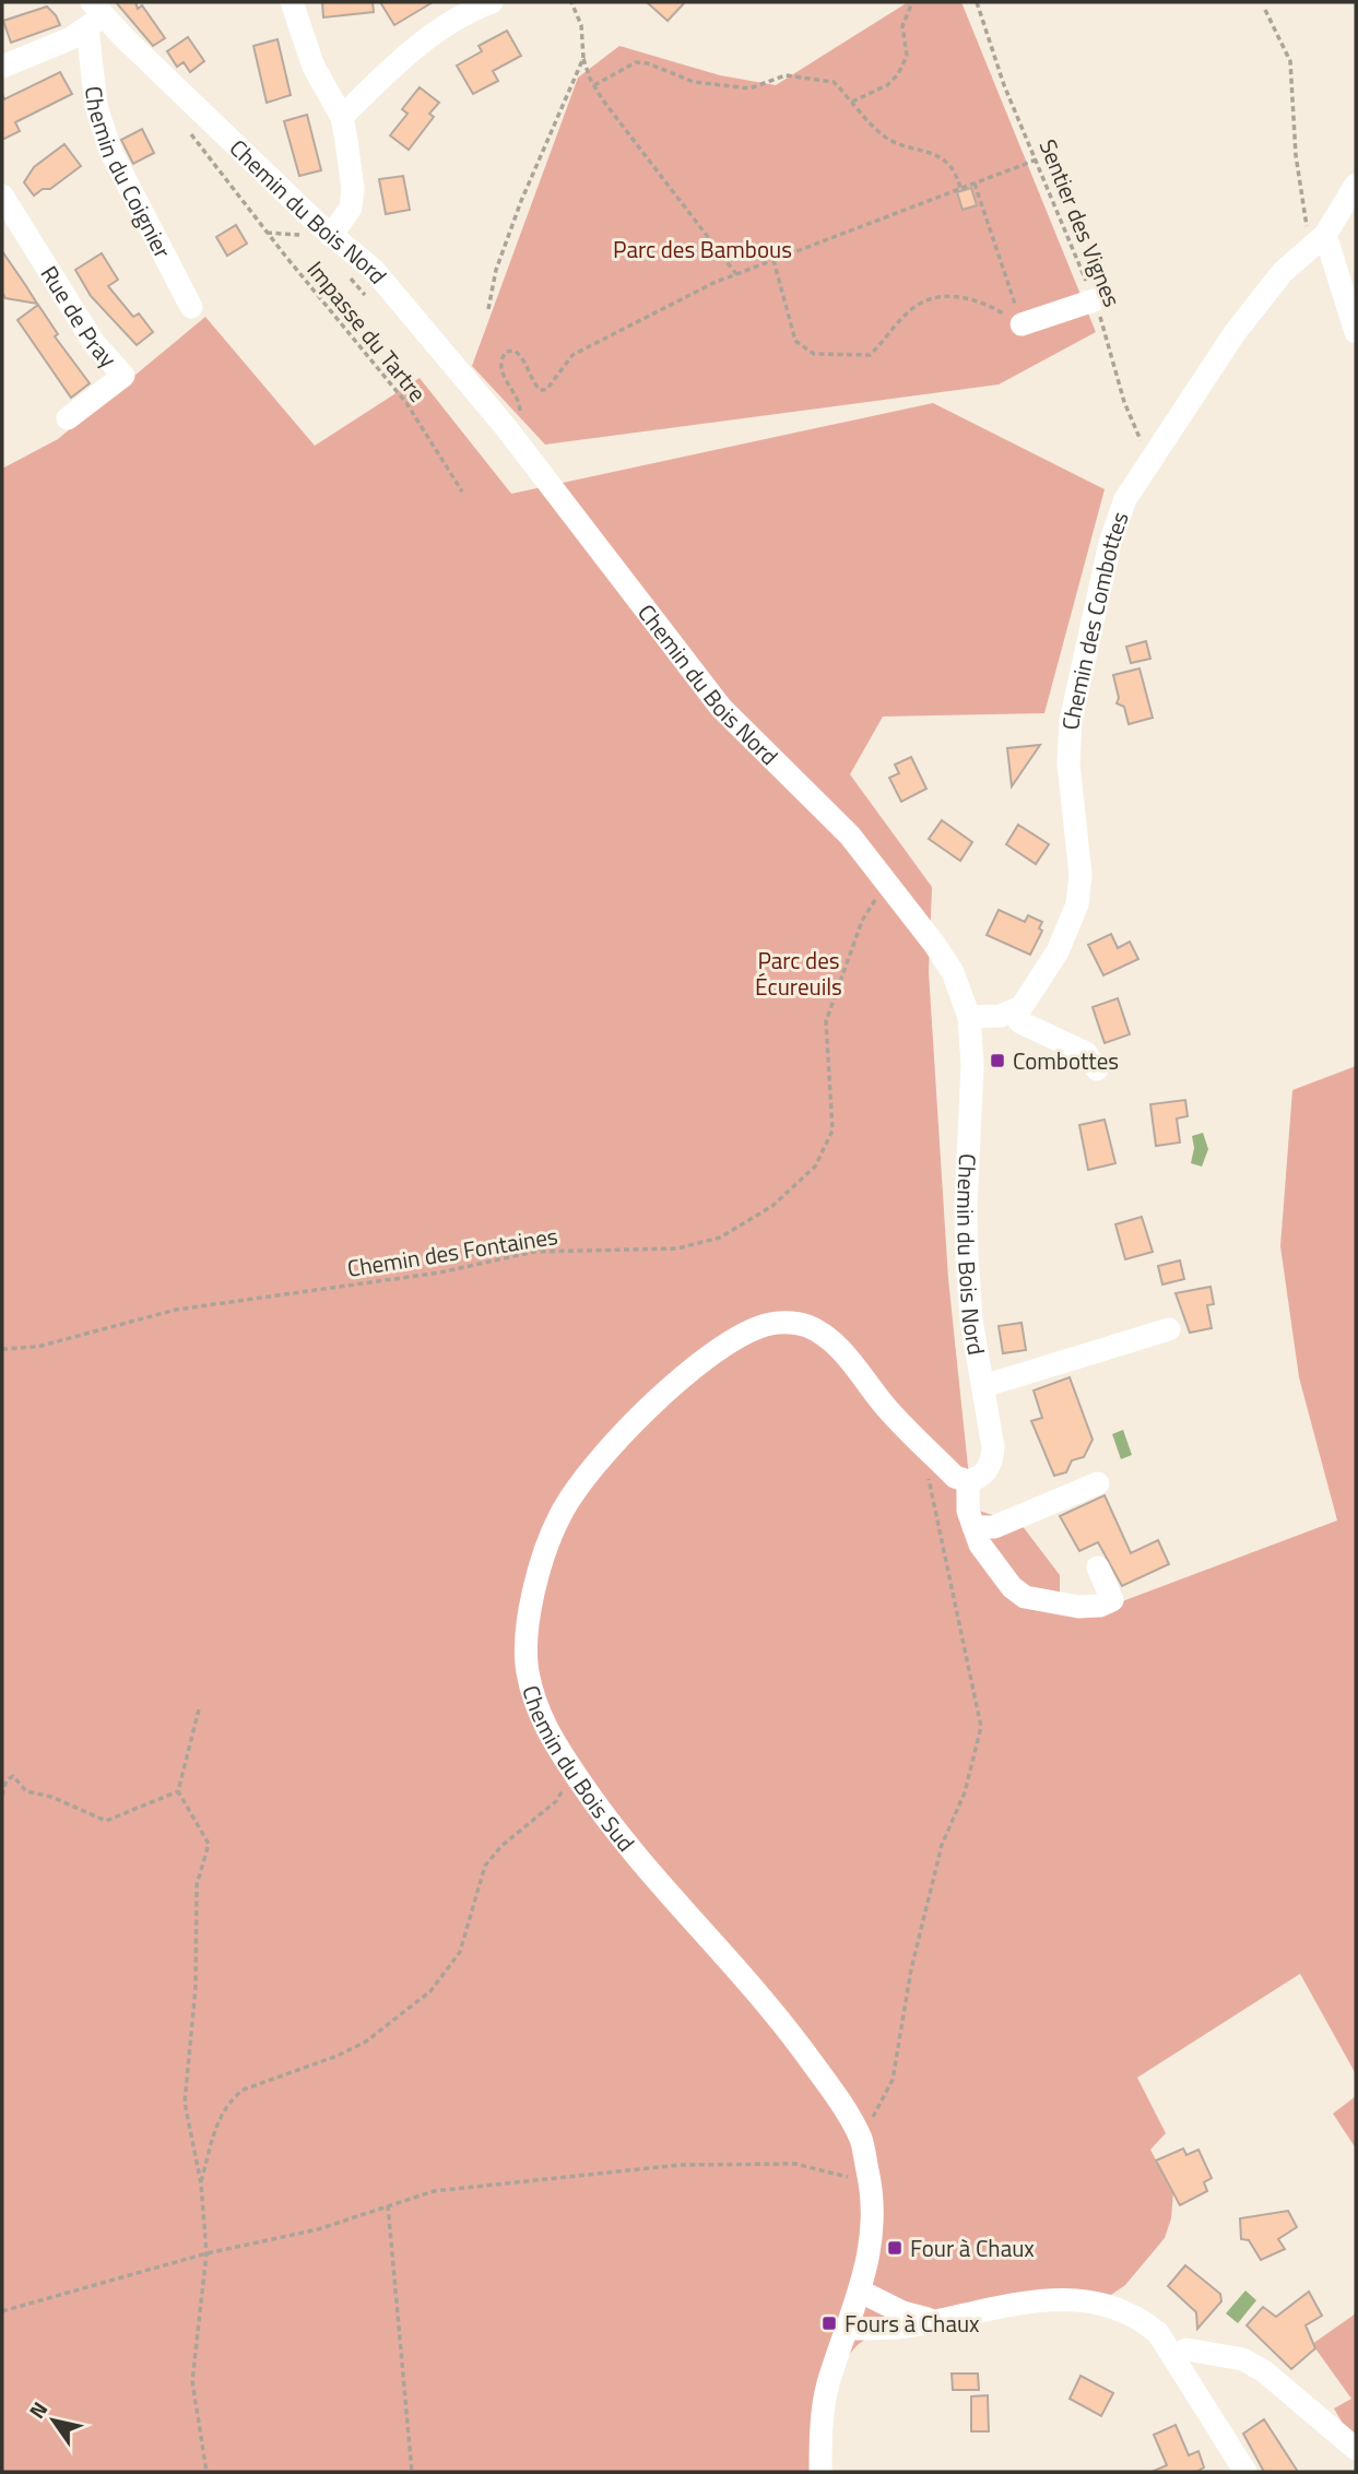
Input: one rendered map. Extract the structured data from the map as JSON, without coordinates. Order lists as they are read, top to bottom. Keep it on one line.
{"streets":{"street":["Chemin du Coignier","Chemin du Bois Nord","Rue de Pray","Chemin des Combottes","Chemin du Bois Sud"],"path":["Sentier des Vignes","Impasse du Tartre","Chemin des Fontaines"]},"crossings":[["Chemin du Coignier","Chemin du Bois Nord"],["Chemin du Bois Nord","Chemin des Fontaines"],["Chemin du Bois Nord","Chemin du Bois Sud"],["Sentier des Vignes","Chemin des Combottes"]],"parks":["Parc des Bambous","Parc des Écureuils"],"places":{"transit":["Combottes","Four à Chaux","Fours à Chaux"]},"north":"top left"}
